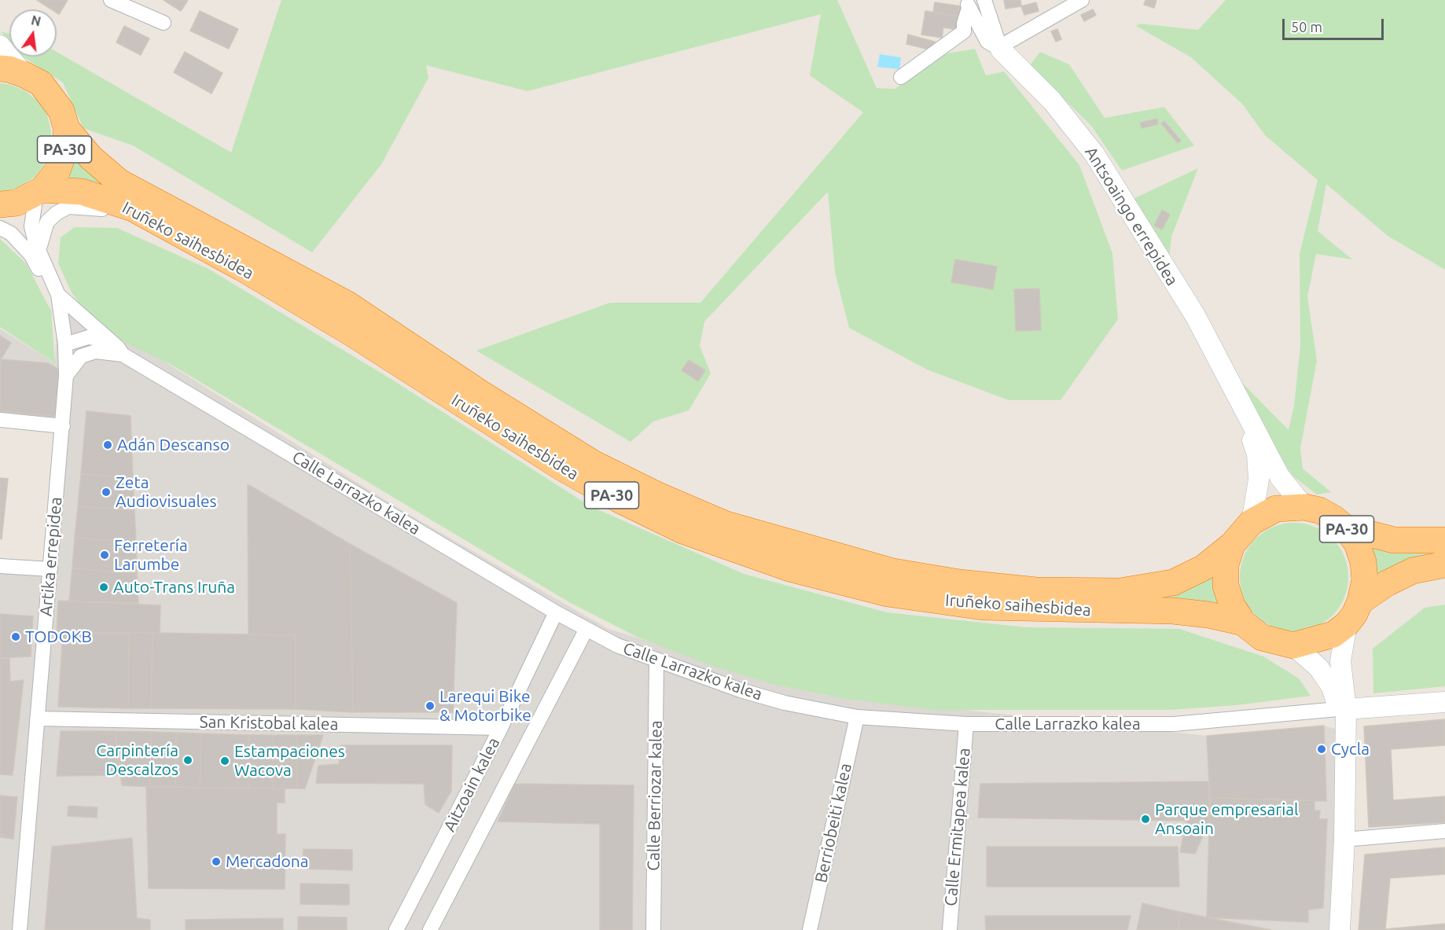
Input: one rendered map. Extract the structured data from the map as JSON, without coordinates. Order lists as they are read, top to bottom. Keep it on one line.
{"streets":{"highway":["PA-30","Iruñeko saihesbidea"],"street":["Antsoaingo errepidea","Calle Larrazko kalea","Artika errepidea","San Kristobal kalea","Aitzoain kalea","Calle Berriozar kalea","Berriobeiti kalea","Calle Ermitapea kalea"]},"crossings":[["PA-30","Antsoaingo errepidea"],["PA-30","Iruñeko saihesbidea"],["PA-30","Artika errepidea"],["Antsoaingo errepidea","Iruñeko saihesbidea"],["Iruñeko saihesbidea","Artika errepidea"],["Calle Larrazko kalea","Artika errepidea"],["Calle Larrazko kalea","Aitzoain kalea"],["Calle Larrazko kalea","Calle Berriozar kalea"],["Calle Larrazko kalea","Berriobeiti kalea"],["Calle Larrazko kalea","Calle Ermitapea kalea"],["Artika errepidea","San Kristobal kalea"],["San Kristobal kalea","Aitzoain kalea"]],"places":["Adán Descanso","Zeta Audiovisuales","Ferretería Larumbe","Auto-Trans Iruña","TODOKB","Larequi Bike & Motorbike","Cycla","Carpintería Descalzos","Estampaciones Wacova","Parque empresarial Ansoain","Mercadona"],"scale_bar":"50 m","north":"top"}
